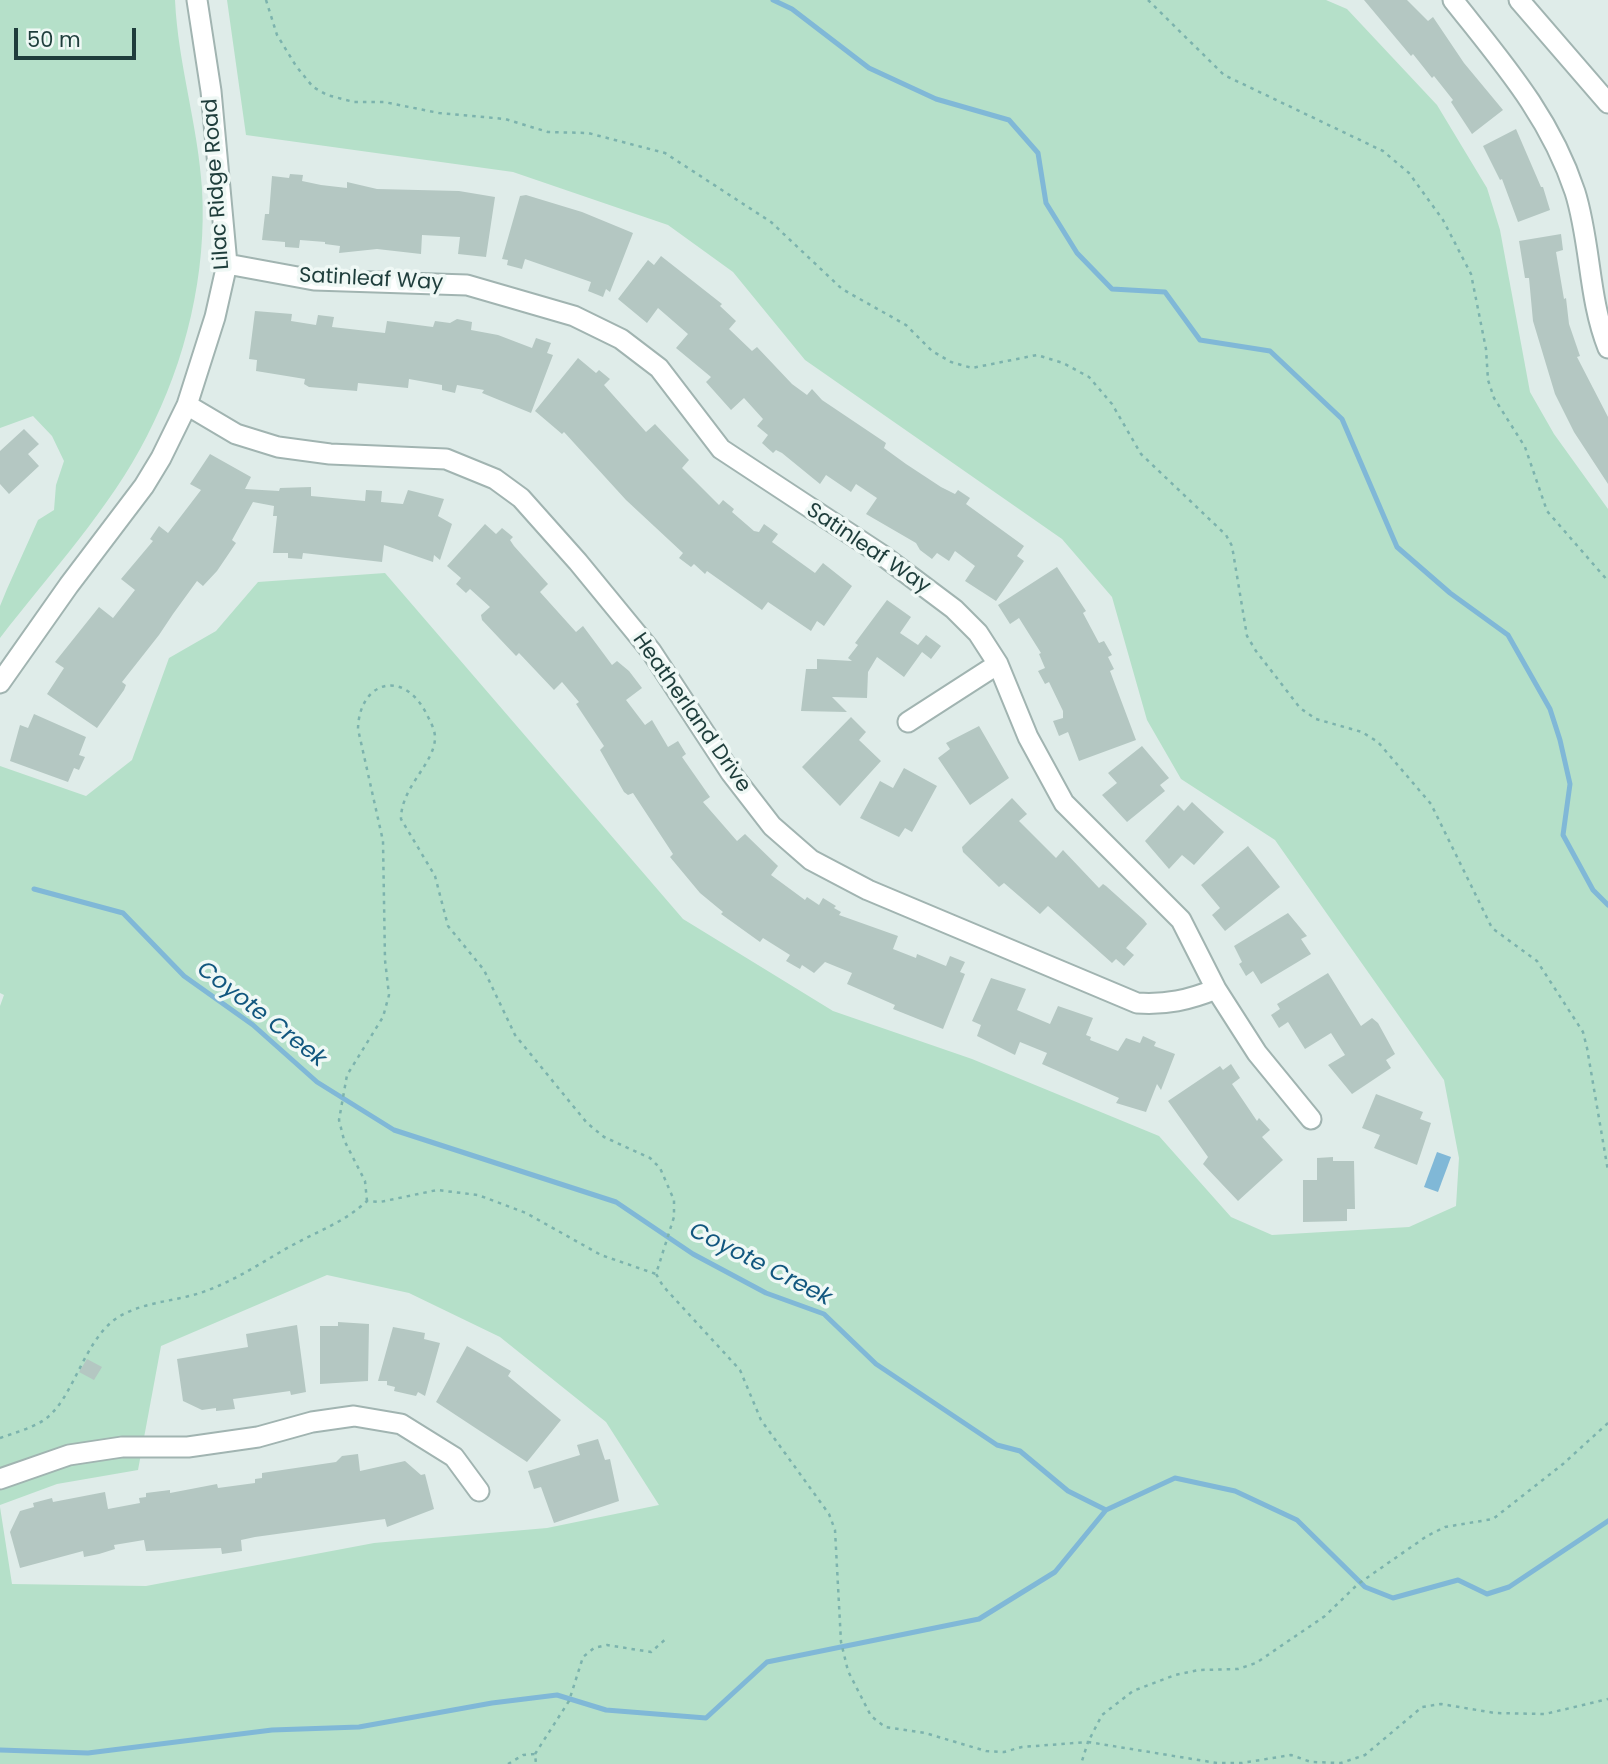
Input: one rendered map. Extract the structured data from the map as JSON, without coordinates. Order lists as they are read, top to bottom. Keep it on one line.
{"streets":{"street":["Lilac Ridge Road","Satinleaf Way","Heatherland Drive"]},"crossings":[["Lilac Ridge Road","Satinleaf Way"],["Lilac Ridge Road","Heatherland Drive"],["Satinleaf Way","Heatherland Drive"]],"water":["Coyote Creek"],"scale_bar":"50 m"}
